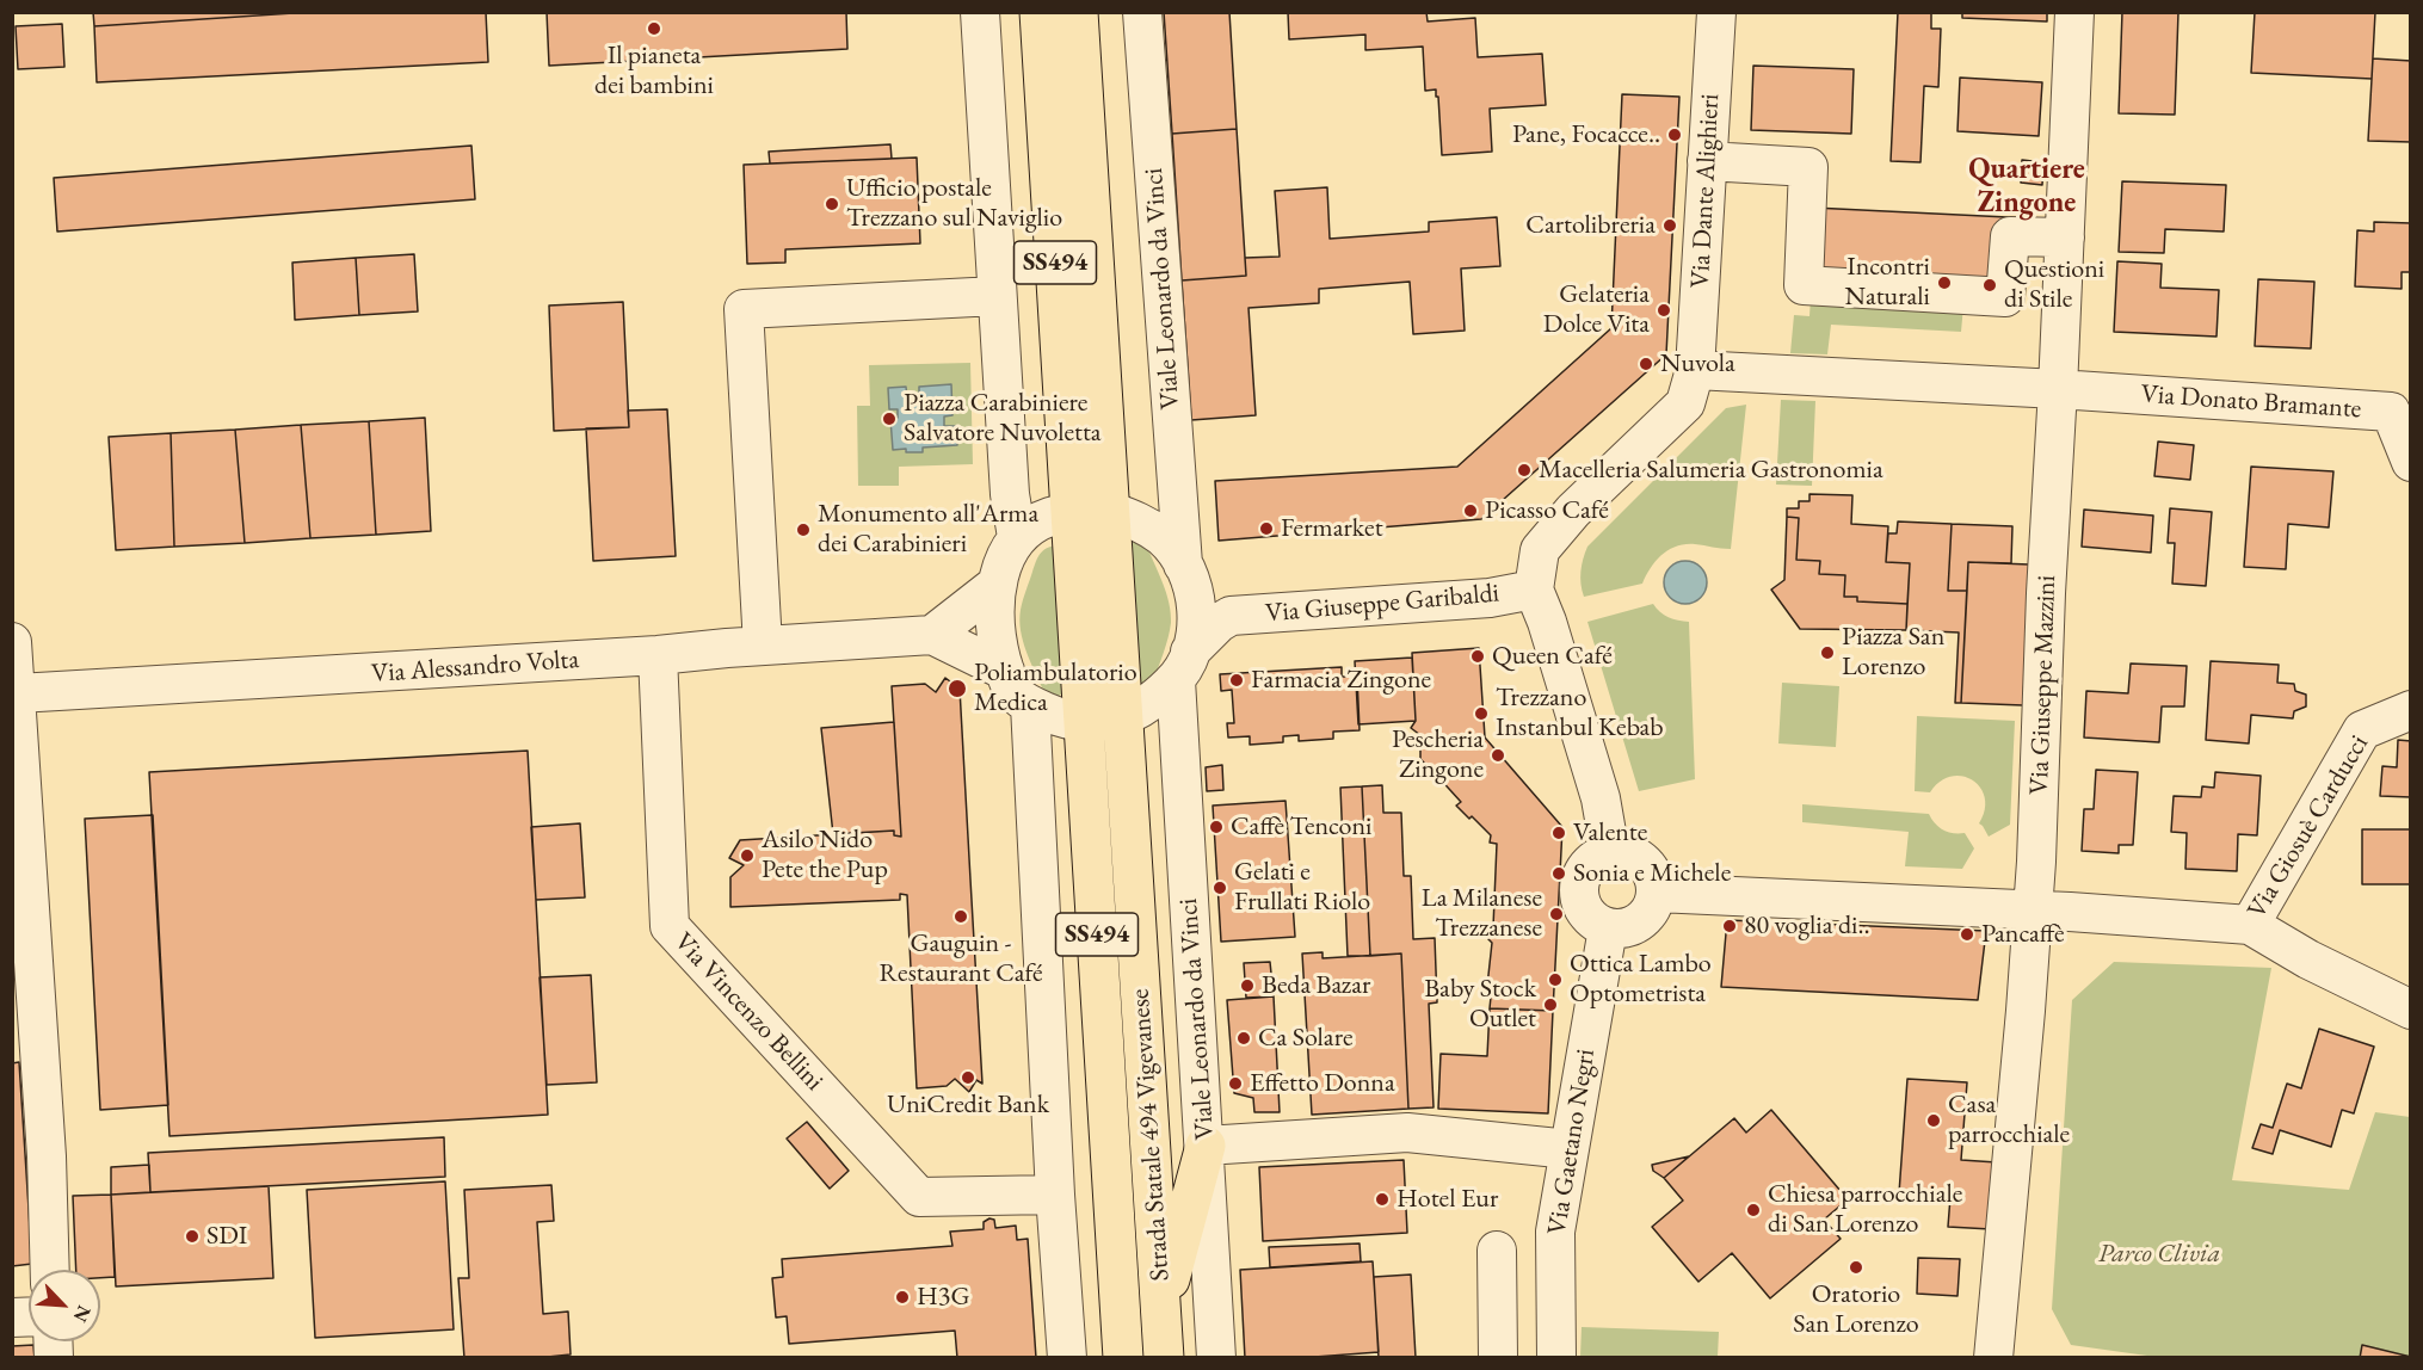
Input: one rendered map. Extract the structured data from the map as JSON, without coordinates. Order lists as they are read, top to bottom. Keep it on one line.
{"streets":{"main road":["SS494","Strada Statale 494 Vigevanese"],"street":["Via Dante Alighieri","Viale Leonardo da Vinci","Via Donato Bramante","Via Giuseppe Garibaldi","Via Alessandro Volta","Via Giuseppe Mazzini","Via Giosuè Carducci","Via Vincenzo Bellini","Via Gaetano Negri"]},"crossings":[["Viale Leonardo da Vinci","Via Giuseppe Garibaldi"],["Via Donato Bramante","Via Giuseppe Mazzini"],["Via Giuseppe Garibaldi","Strada Statale 494 Vigevanese"],["Via Alessandro Volta","Via Vincenzo Bellini"],["Via Giuseppe Mazzini","Via Giosuè Carducci"]],"districts":["Quartiere Zingone"],"parks":["Parco Clivia"],"places":["Il pianeta dei bambini","Pane, Focacce..","Ufficio postale Trezzano sul Naviglio","Cartolibreria","Incontri Naturali","Questioni di Stile","Gelateria Dolce Vita","Nuvola","Piazza Carabiniere Salvatore Nuvoletta","Macelleria Salumeria Gastronomia","Picasso Café","Fermarket","Monumento all'Arma dei Carabinieri","Piazza San Lorenzo","Queen Café","Farmacia Zingone","Poliambulatorio Medica","Trezzano Instanbul Kebab","Pescheria Zingone","Caffè Tenconi","Valente","Asilo Nido Pete the Pup","Sonia e Michele","Gelati e Frullati Riolo","La Milanese Trezzanese","Gauguin - Restaurant Café","80 voglia di..","Pancaffè","Ottica Lambo Optometrista","Beda Bazar","Baby Stock Outlet","Ca Solare","UniCredit Bank","Effetto Donna","Casa parrocchiale","Hotel Eur","Chiesa parrocchiale di San Lorenzo","SDI","Oratorio San Lorenzo","H3G"],"north":"bottom right"}
